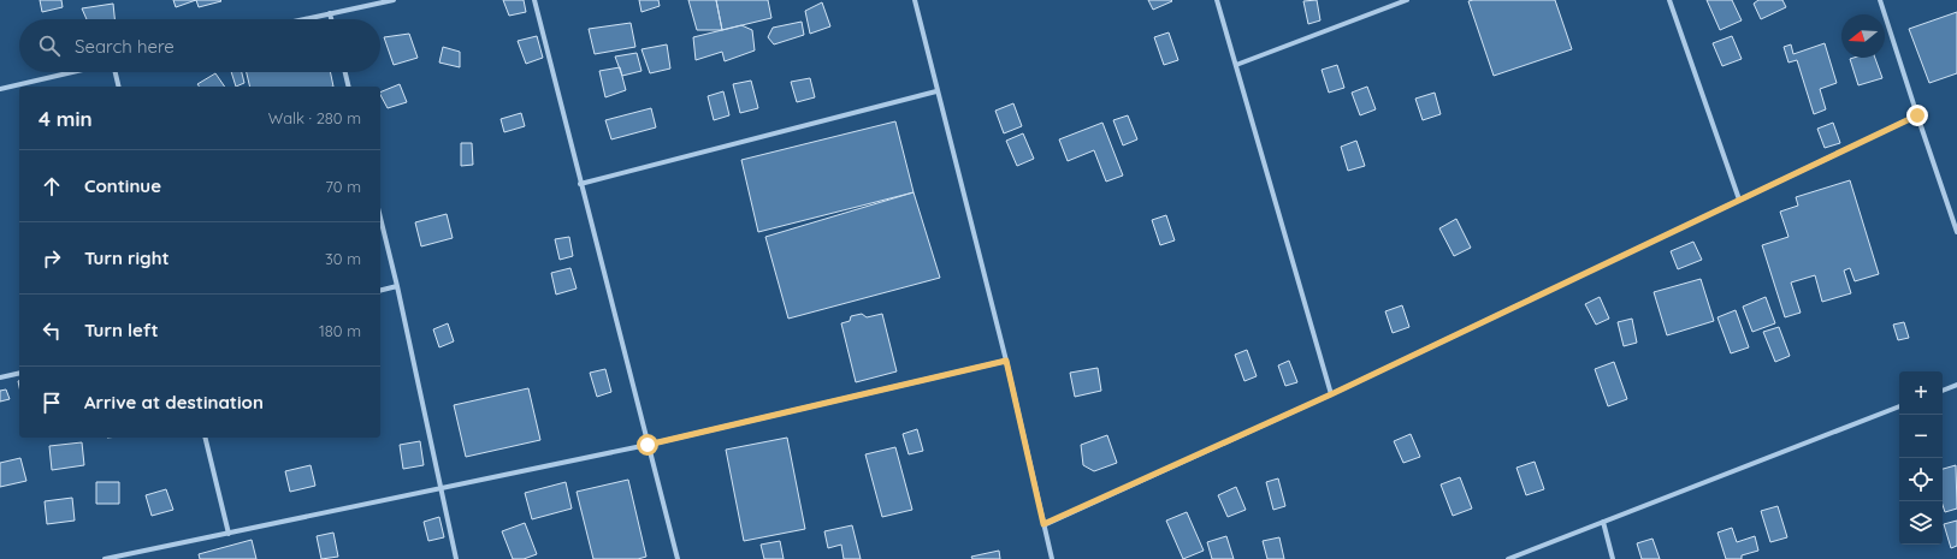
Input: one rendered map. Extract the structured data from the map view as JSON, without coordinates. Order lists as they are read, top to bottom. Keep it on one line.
{"north":"left","page":{"search":"Search here","heading":["4 min","Walk · 280 m"],"list":[["Continue","70 m"],["Turn right","30 m"],["Turn left","180 m"],"Arrive at destination"],"map_buttons":["+","−"]}}
